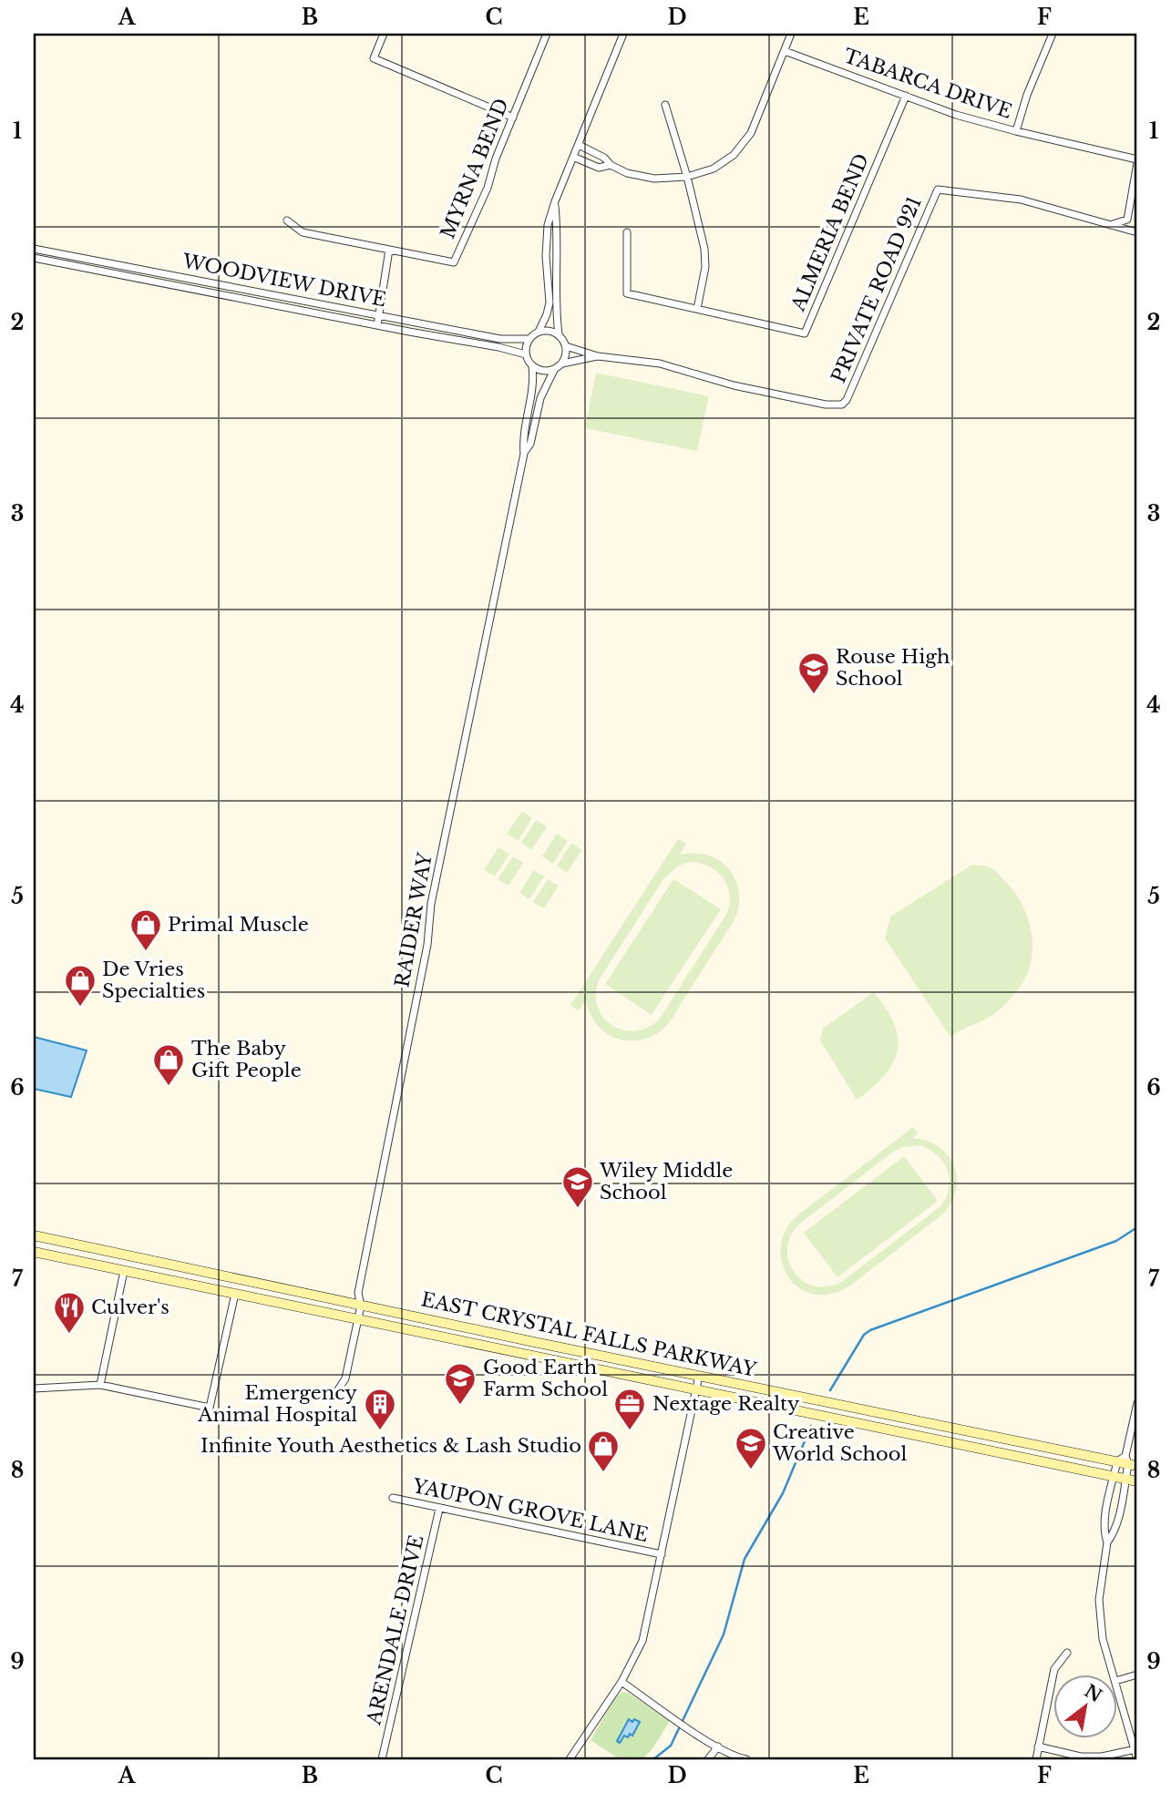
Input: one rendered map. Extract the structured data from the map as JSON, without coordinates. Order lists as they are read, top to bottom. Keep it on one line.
{"streets":{"main road":["EAST CRYSTAL FALLS PARKWAY"],"street":["TABARCA DRIVE","MYRNA BEND","ALMERIA BEND","WOODVIEW DRIVE","PRIVATE ROAD 921","RAIDER WAY","YAUPON GROVE LANE","ARENDALE DRIVE"]},"crossings":[["TABARCA DRIVE","ALMERIA BEND"],["WOODVIEW DRIVE","PRIVATE ROAD 921"],["WOODVIEW DRIVE","RAIDER WAY"],["PRIVATE ROAD 921","RAIDER WAY"],["RAIDER WAY","EAST CRYSTAL FALLS PARKWAY"],["YAUPON GROVE LANE","ARENDALE DRIVE"]],"places":{"school or university":["Rouse High School","Wiley Middle School","Good Earth Farm School","Creative World School"],"shop":["Primal Muscle","De Vries Specialties","The Baby Gift People","Infinite Youth Aesthetics & Lash Studio"],"restaurant":["Culver's"],"building":["Emergency Animal Hospital"],"office":["Nextage Realty"]},"north":"top right","grid":{"columns":["A","B","C","D","E","F"],"rows":["1","2","3","4","5","6","7","8","9"]}}
